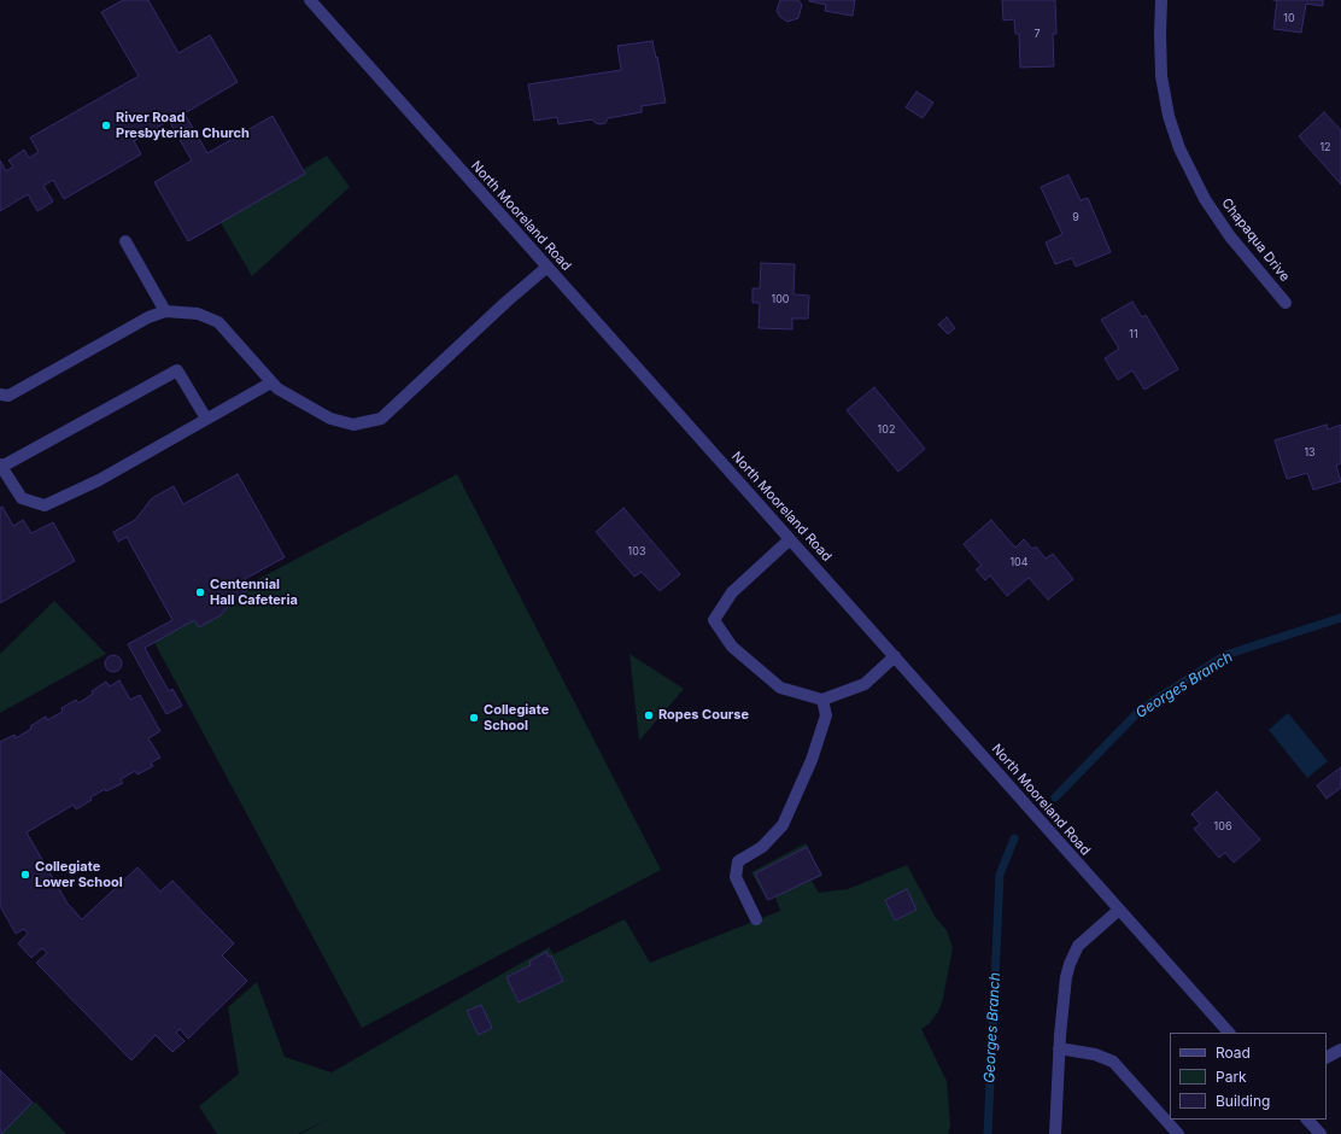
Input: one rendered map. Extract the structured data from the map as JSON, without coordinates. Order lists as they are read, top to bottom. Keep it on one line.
{"streets":{"street":["North Mooreland Road","Chapaqua Drive"]},"water":["Georges Branch"],"places":["River Road Presbyterian Church","Centennial Hall Cafeteria","Ropes Course","Collegiate School","Collegiate Lower School"],"house_numbers":["10","7","12","9","100","11","102","13","103","104","106"],"legend":["Road","Park","Building"]}
